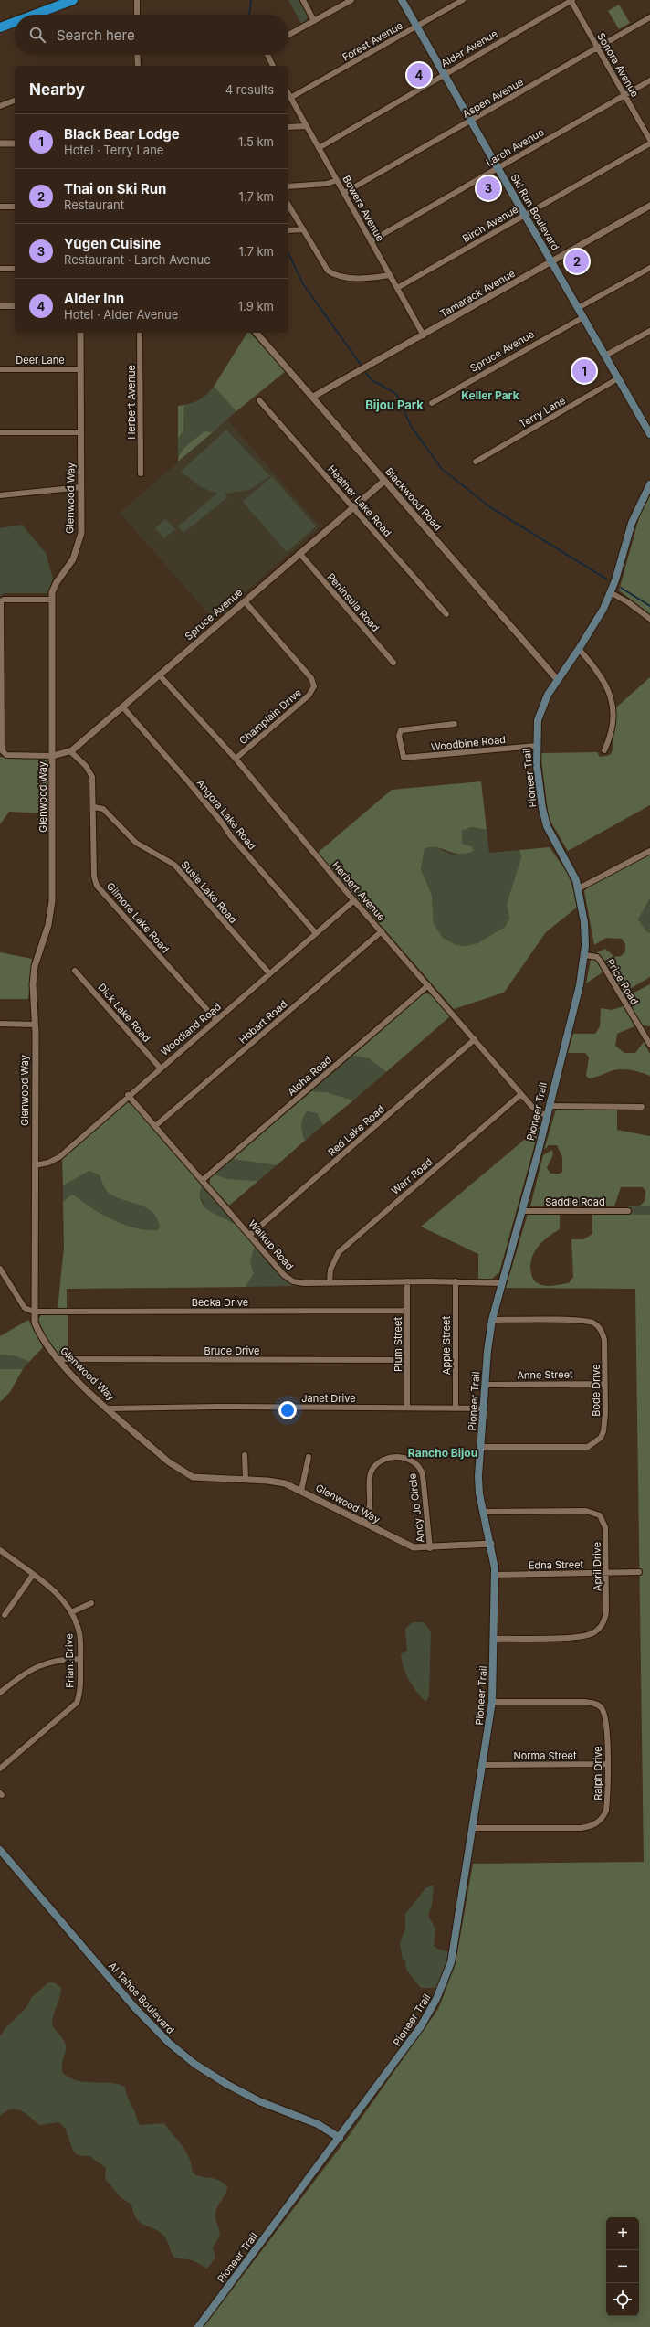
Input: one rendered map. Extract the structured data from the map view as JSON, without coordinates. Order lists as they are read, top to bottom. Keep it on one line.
{"streets":{"main road":["Ski Run Boulevard","Pioneer Trail","Al Tahoe Boulevard"],"street":["Forest Avenue","Alder Avenue","Sonora Avenue","Aspen Avenue","Larch Avenue","Bowers Avenue","Birch Avenue","Tamarack Avenue","Spruce Avenue","Deer Lane","Herbert Avenue","Terry Lane","Glenwood Way","Blackwood Road","Heather Lake Road","Peninsula Road","Champlain Drive","Woodbine Road","Angora Lake Road","Susie Lake Road","Gilmore Lake Road","Price Road","Dick Lake Road","Hobart Road","Woodland Road","Aloha Road","Red Lake Road","Warr Road","Saddle Road","Walkup Road","Becka Drive","Plum Street","Apple Street","Bruce Drive","Anne Street","Bode Drive","Janet Drive","Andy Jo Circle","Edna Street","April Drive","Friant Drive","Norma Street","Ralph Drive"]},"crossings":[["Forest Avenue","Bowers Avenue"],["Forest Avenue","Ski Run Boulevard"],["Alder Avenue","Sonora Avenue"],["Alder Avenue","Bowers Avenue"],["Alder Avenue","Ski Run Boulevard"],["Sonora Avenue","Aspen Avenue"],["Sonora Avenue","Larch Avenue"],["Aspen Avenue","Bowers Avenue"],["Aspen Avenue","Ski Run Boulevard"],["Larch Avenue","Bowers Avenue"],["Larch Avenue","Ski Run Boulevard"],["Bowers Avenue","Birch Avenue"],["Bowers Avenue","Tamarack Avenue"],["Ski Run Boulevard","Birch Avenue"],["Ski Run Boulevard","Tamarack Avenue"],["Ski Run Boulevard","Spruce Avenue"],["Ski Run Boulevard","Terry Lane"],["Tamarack Avenue","Blackwood Road"],["Spruce Avenue","Herbert Avenue"],["Spruce Avenue","Glenwood Way"],["Spruce Avenue","Blackwood Road"],["Spruce Avenue","Heather Lake Road"],["Spruce Avenue","Peninsula Road"],["Spruce Avenue","Champlain Drive"],["Spruce Avenue","Angora Lake Road"],["Spruce Avenue","Gilmore Lake Road"],["Deer Lane","Glenwood Way"],["Herbert Avenue","Champlain Drive"],["Herbert Avenue","Pioneer Trail"],["Herbert Avenue","Hobart Road"],["Herbert Avenue","Woodland Road"],["Herbert Avenue","Aloha Road"],["Herbert Avenue","Red Lake Road"],["Herbert Avenue","Warr Road"],["Glenwood Way","Pioneer Trail"],["Glenwood Way","Woodland Road"],["Glenwood Way","Becka Drive"],["Glenwood Way","Bruce Drive"],["Glenwood Way","Janet Drive"],["Glenwood Way","Andy Jo Circle"],["Blackwood Road","Pioneer Trail"],["Woodbine Road","Pioneer Trail"],["Pioneer Trail","Price Road"],["Pioneer Trail","Saddle Road"],["Pioneer Trail","Walkup Road"],["Pioneer Trail","Anne Street"],["Pioneer Trail","Bode Drive"],["Pioneer Trail","Janet Drive"],["Pioneer Trail","Edna Street"],["Pioneer Trail","April Drive"],["Pioneer Trail","Norma Street"],["Pioneer Trail","Ralph Drive"],["Pioneer Trail","Al Tahoe Boulevard"],["Angora Lake Road","Woodland Road"],["Susie Lake Road","Gilmore Lake Road"],["Susie Lake Road","Woodland Road"],["Gilmore Lake Road","Woodland Road"],["Dick Lake Road","Woodland Road"],["Hobart Road","Walkup Road"],["Woodland Road","Walkup Road"],["Aloha Road","Walkup Road"],["Red Lake Road","Walkup Road"],["Warr Road","Walkup Road"],["Walkup Road","Plum Street"],["Walkup Road","Apple Street"],["Becka Drive","Plum Street"],["Plum Street","Bruce Drive"],["Plum Street","Janet Drive"],["Apple Street","Janet Drive"],["Anne Street","Bode Drive"],["Edna Street","April Drive"],["Norma Street","Ralph Drive"]],"districts":["Keller Park","Bijou Park","Rancho Bijou"],"page":{"search":"Search here","pins":["4","3","2","1"],"heading":["Nearby","4 results"],"list":[{"mark":"1","name":"Black Bear Lodge","note":"Hotel · Terry Lane","value":"1.5 km"},{"mark":"2","name":"Thai on Ski Run","note":"Restaurant","value":"1.7 km"},{"mark":"3","name":"Yūgen Cuisine","note":"Restaurant · Larch Avenue","value":"1.7 km"},{"mark":"4","name":"Alder Inn","note":"Hotel · Alder Avenue","value":"1.9 km"}],"map_buttons":["+","−"]}}
